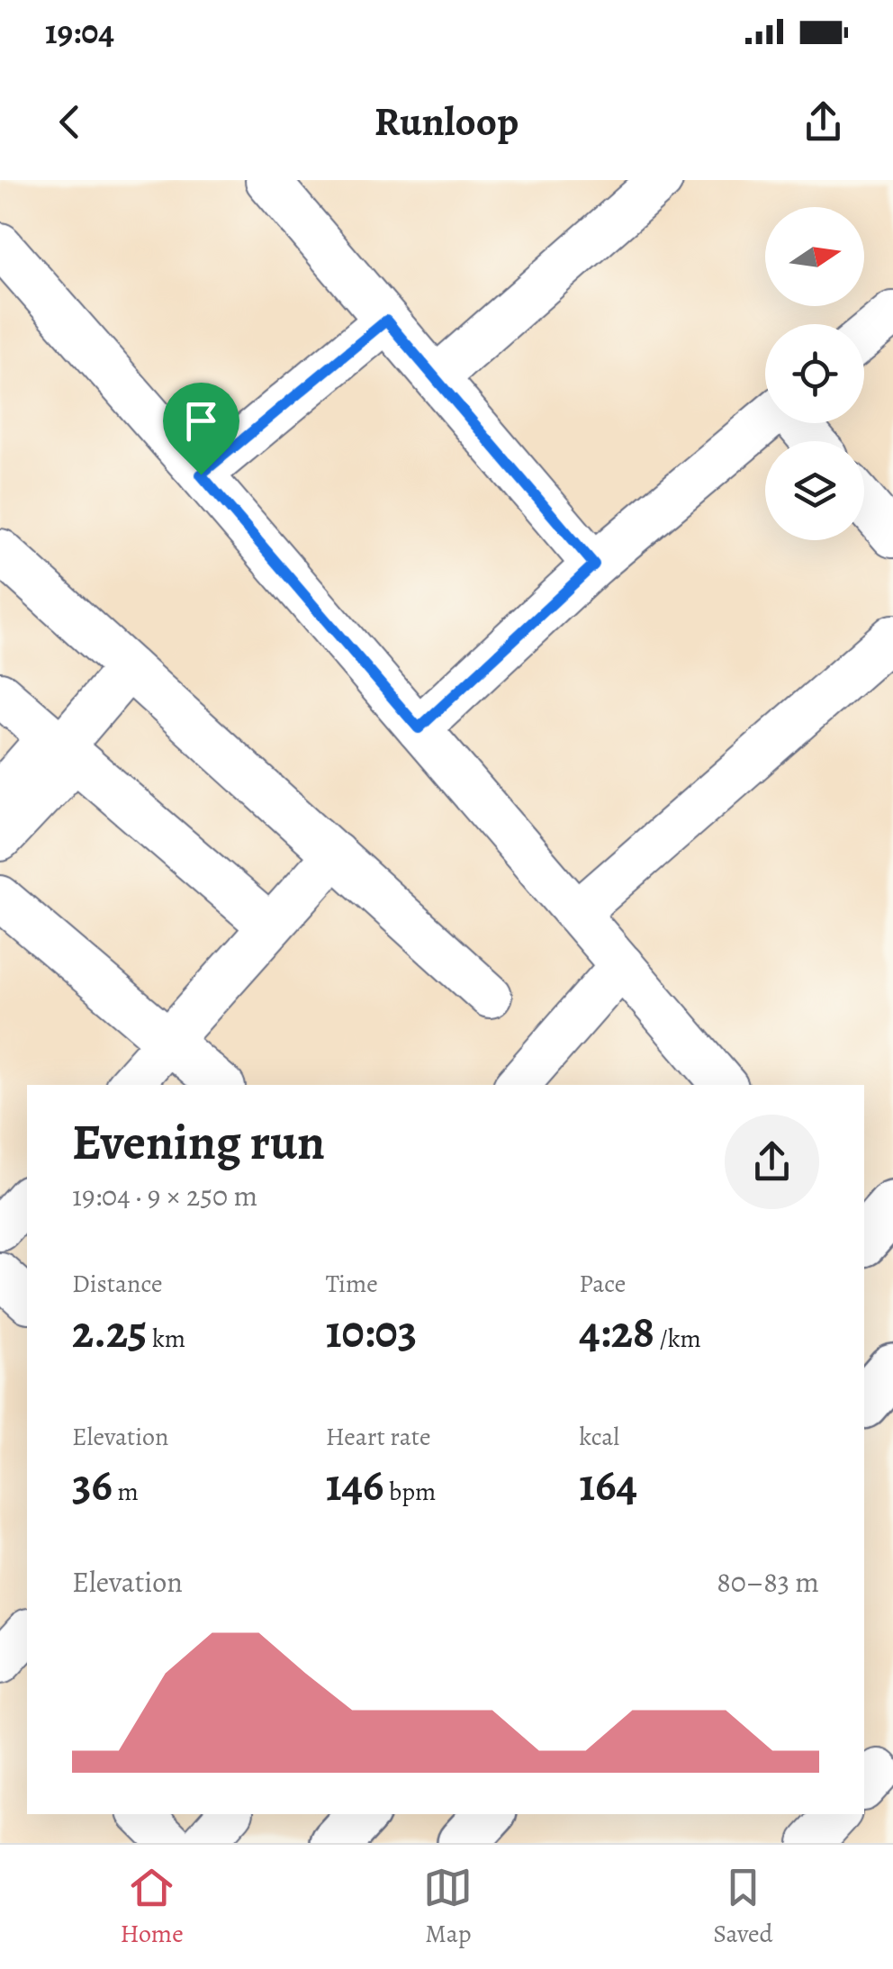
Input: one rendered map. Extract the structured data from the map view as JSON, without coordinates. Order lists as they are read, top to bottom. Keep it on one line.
{"north":"right","page":{"status":"19:04","header":"Runloop","heading":["Evening run","19:04 · 9 × 250 m"],"stats":[["Distance","2.25 km"],["Time","10:03"],["Pace","4:28 /km"],["Elevation","36 m"],["Heart rate","146 bpm"],["kcal","164"]],"chart":["Elevation","80–83 m"],"tabs":["Home","Map","Saved"]}}
